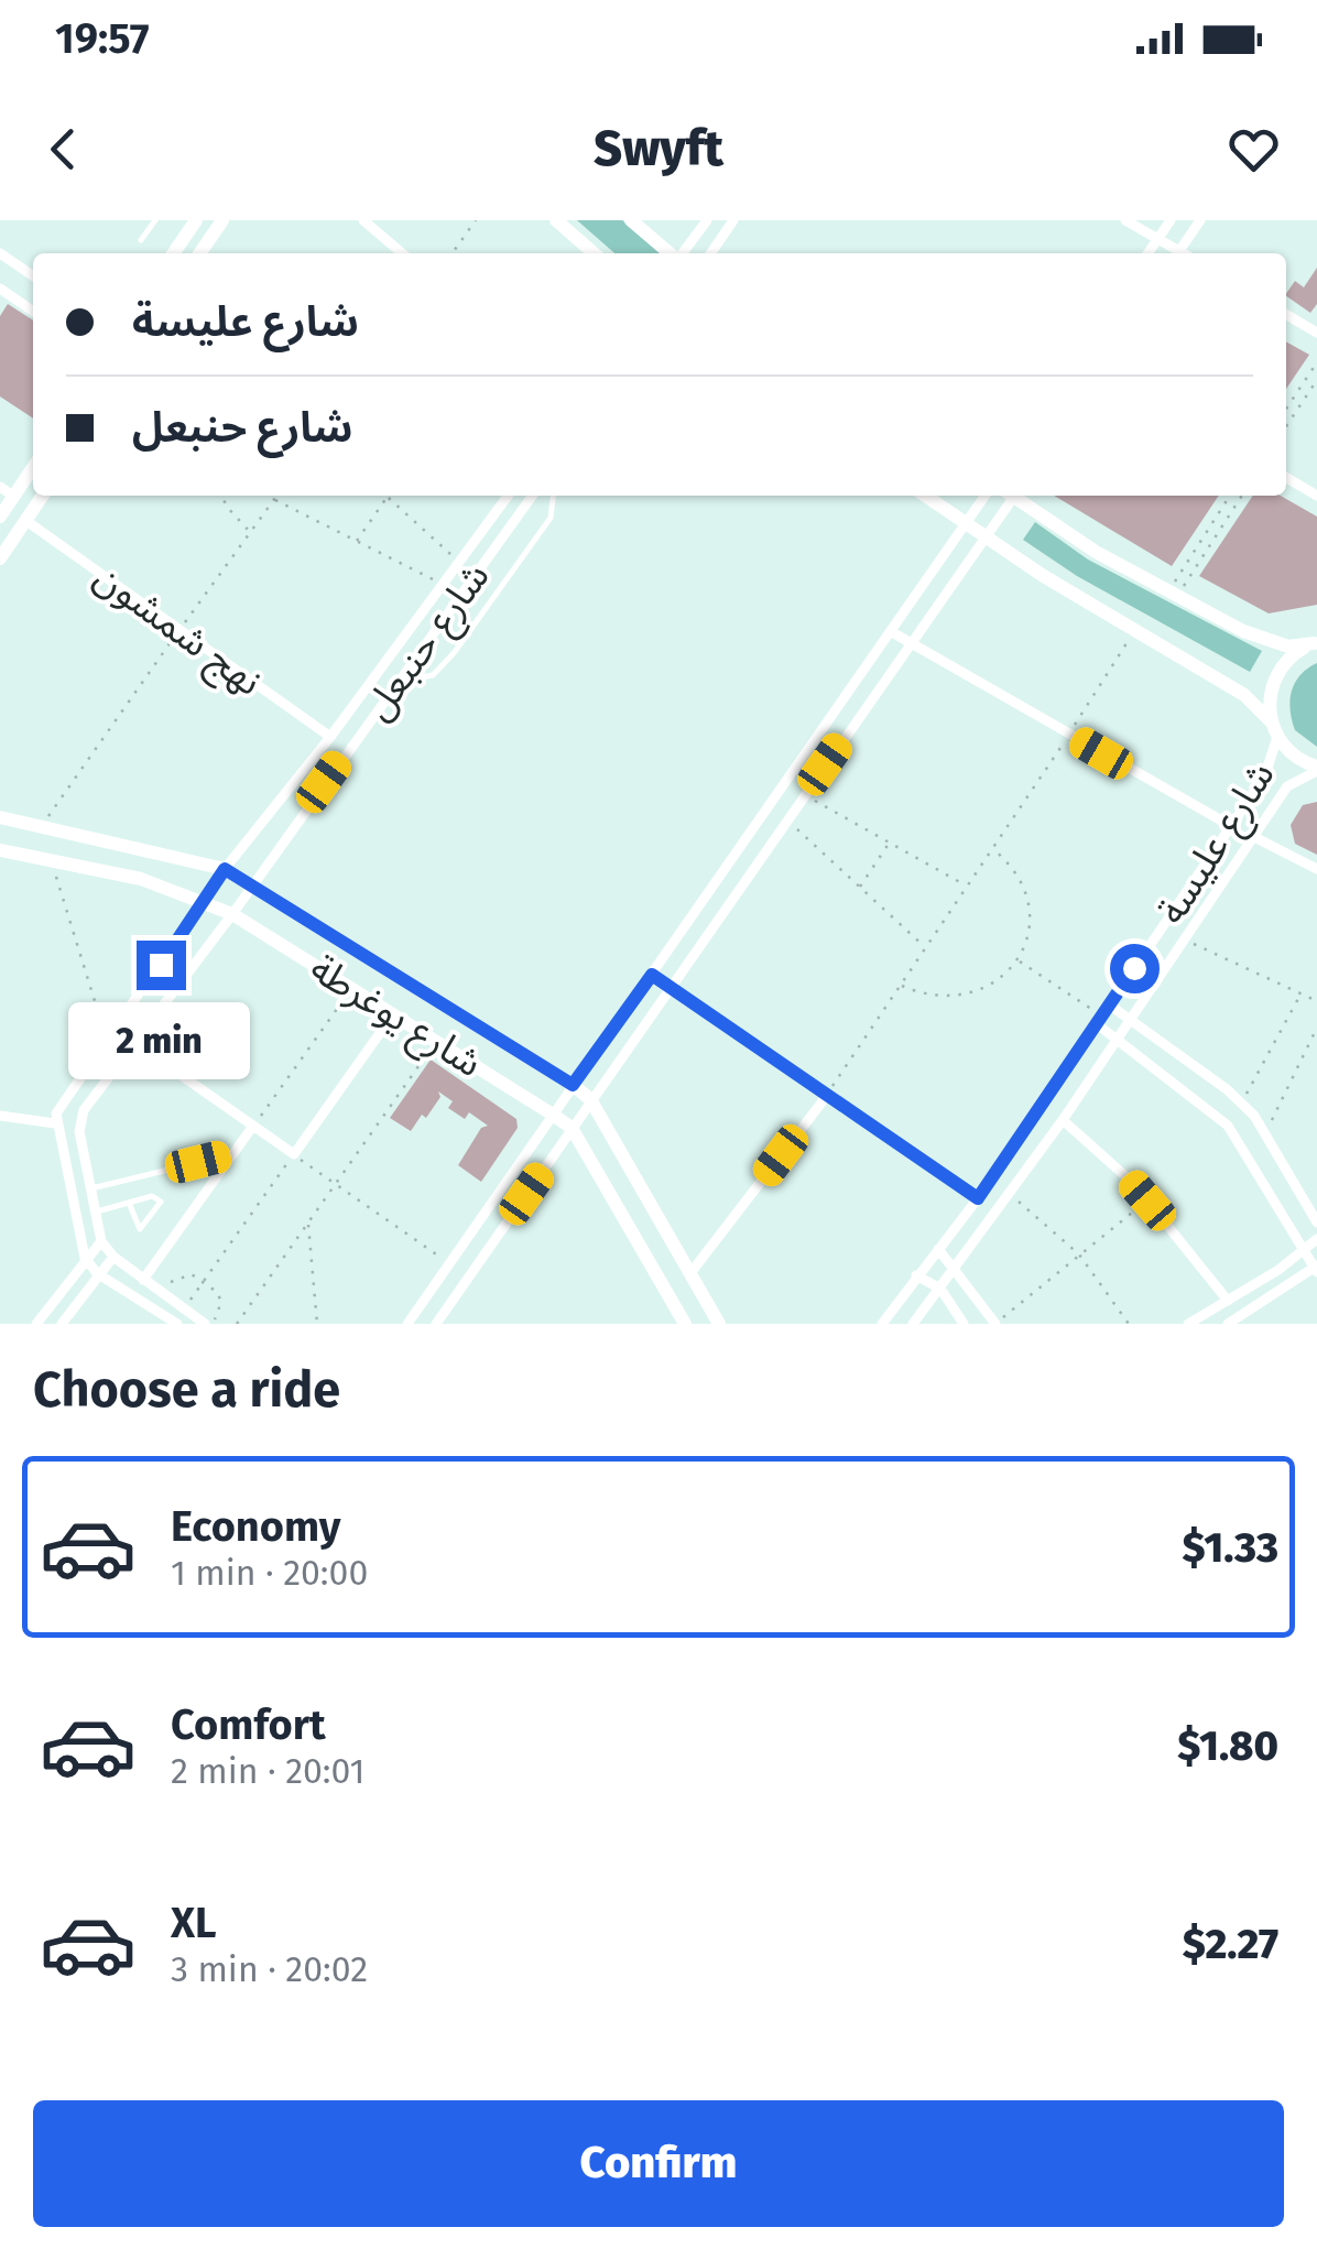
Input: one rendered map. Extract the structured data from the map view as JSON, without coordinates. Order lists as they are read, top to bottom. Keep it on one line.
{"streets":{"street":["نهج شمشون","شارع حنبعل","شارع عليسة","شارع يوغرطة"]},"crossings":[["نهج شمشون","شارع حنبعل"],["شارع حنبعل","شارع يوغرطة"]],"page":{"status":"19:57","header":"Swyft","banner":["شارع عليسة","شارع حنبعل"],"bubble":"2 min","heading":"Choose a ride","list":[{"name":"Economy","note":"1 min · 20:00","value":"$1.33"},{"name":"Comfort","note":"2 min · 20:01","value":"$1.80"},{"name":"XL","note":"3 min · 20:02","value":"$2.27"}],"buttons":"Confirm"}}
